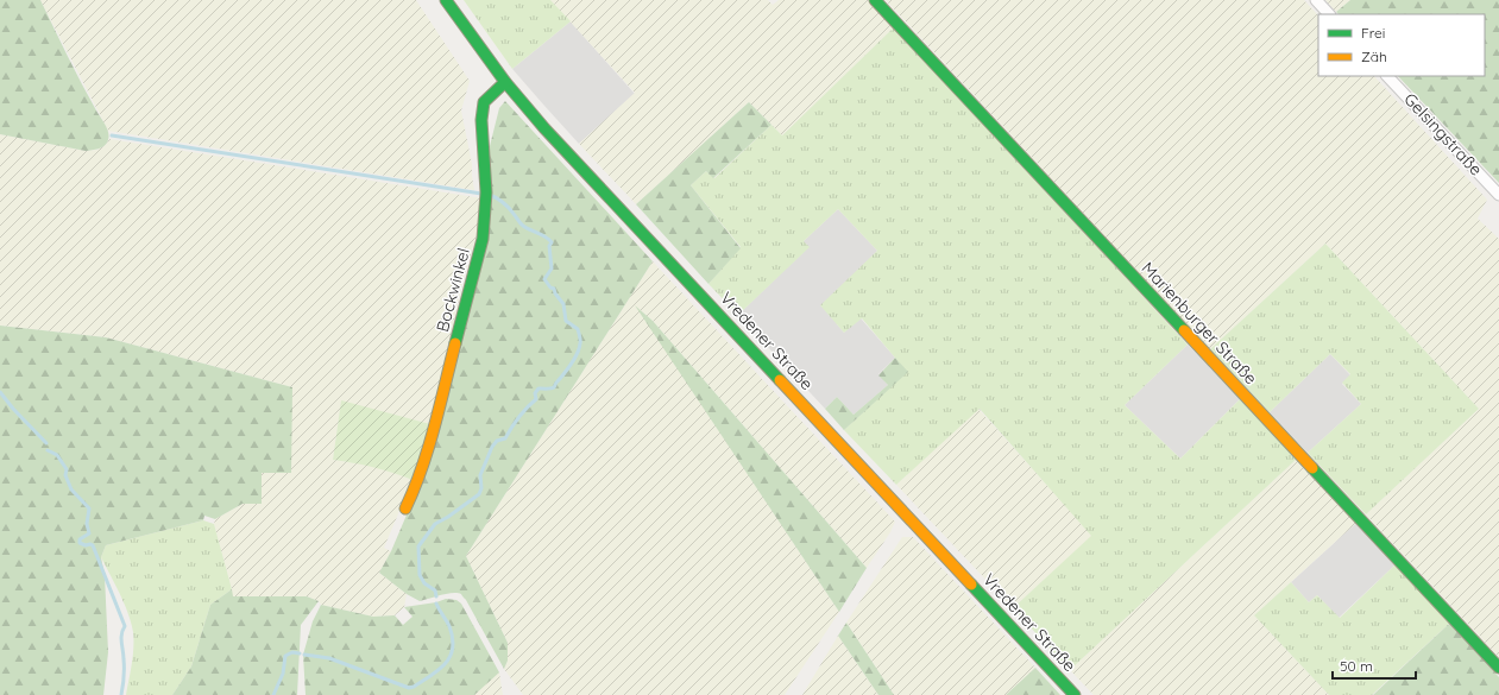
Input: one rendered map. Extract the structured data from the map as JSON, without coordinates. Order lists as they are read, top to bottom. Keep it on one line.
{"streets":{"street":["Gelsingstraße","Bockwinkel","Marienburger Straße","Vredener Straße"]},"crossings":[["Bockwinkel","Vredener Straße"]],"legend":["Frei","Zäh"],"scale_bar":"50 m"}
